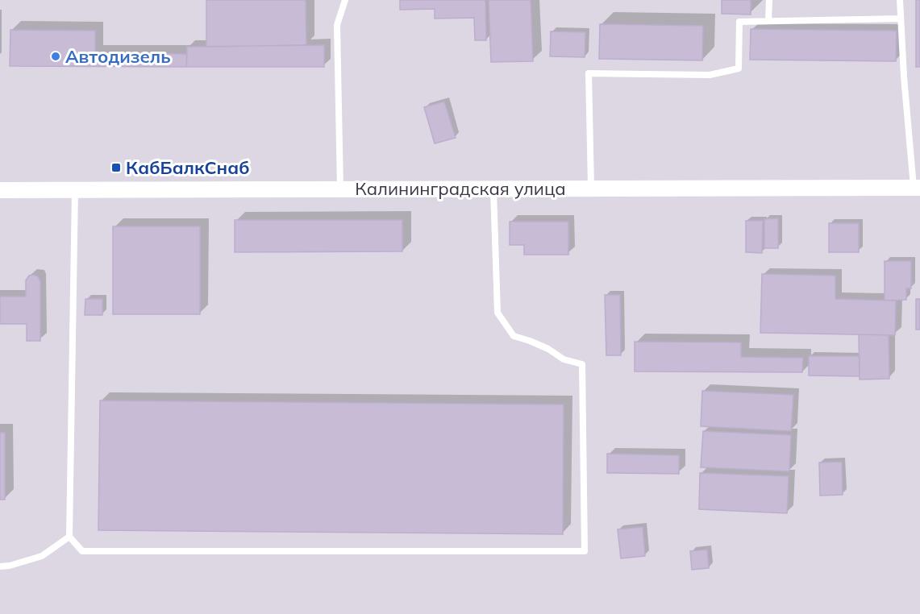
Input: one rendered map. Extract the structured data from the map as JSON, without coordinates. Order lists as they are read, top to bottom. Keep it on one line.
{"streets":{"street":["Калининградская улица"]},"places":{"other":["Автодизель"],"transit":["КабБалкСнаб"]}}
